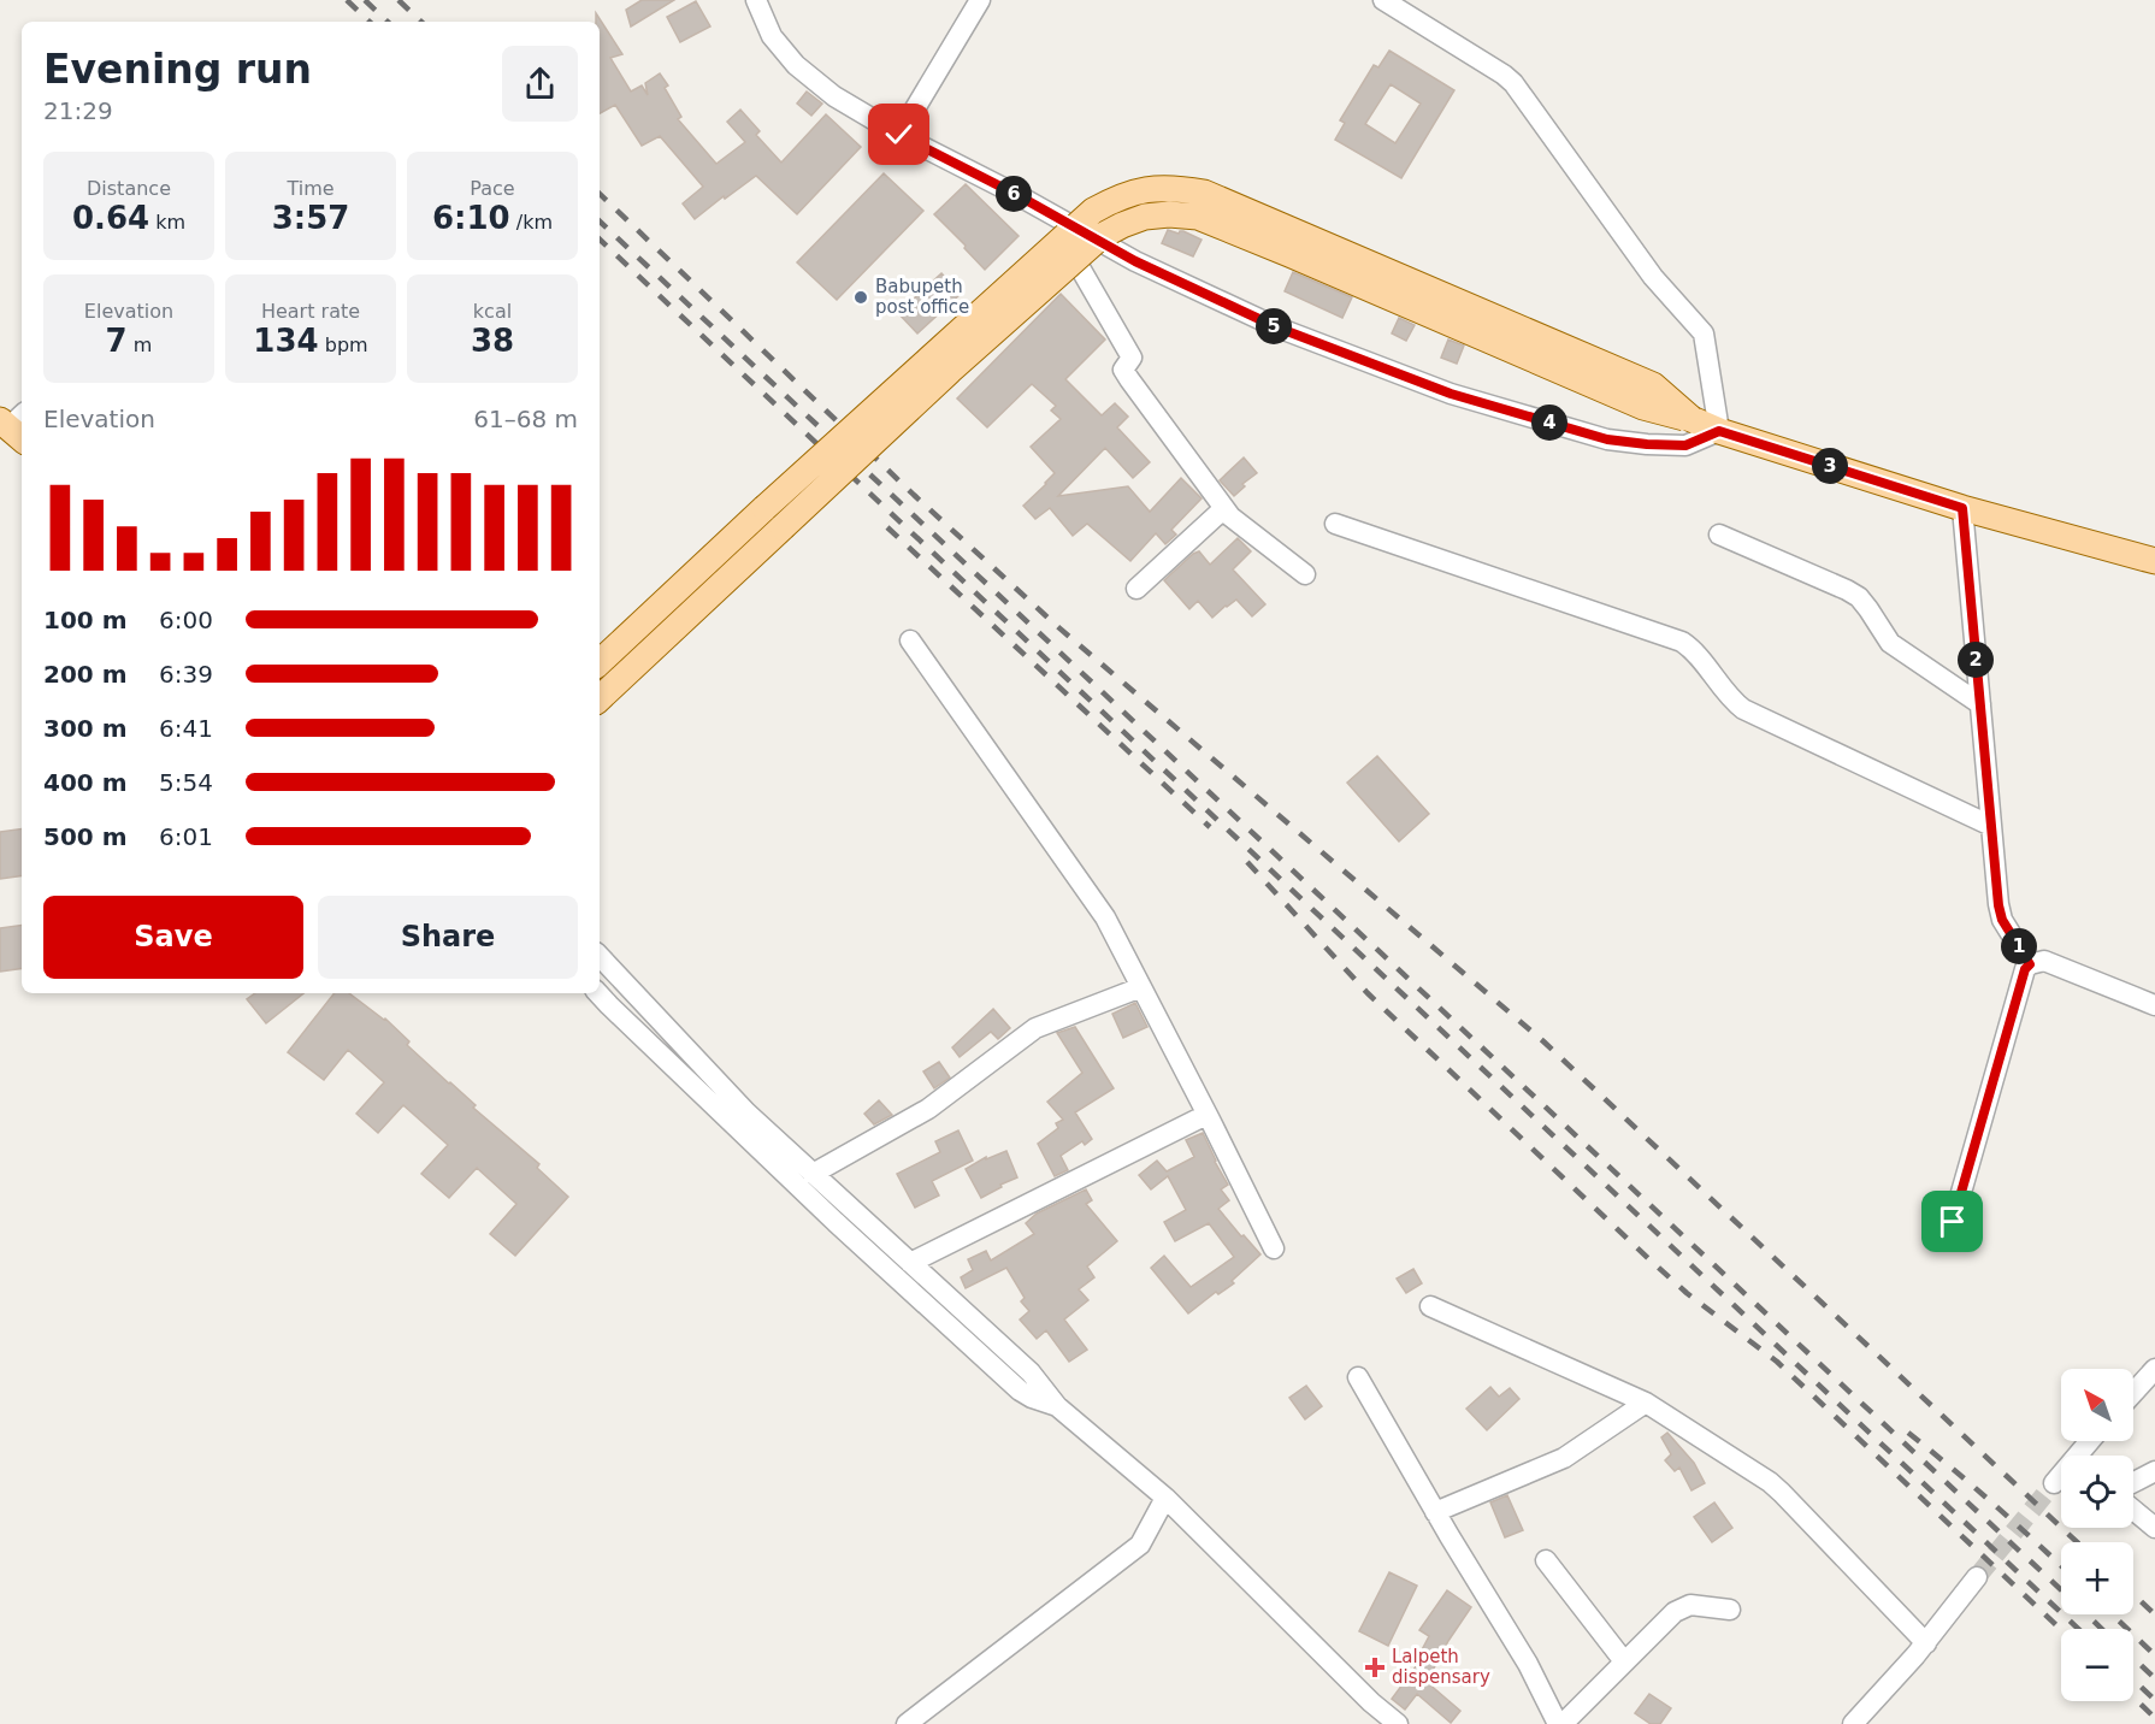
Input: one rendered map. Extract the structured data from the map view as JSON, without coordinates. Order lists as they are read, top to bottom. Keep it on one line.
{"places":{"other":["Babupeth post office"],"health":["Lalpeth dispensary"]},"north":"top left","page":{"heading":["Evening run","21:29"],"stats":[["Distance","0.64 km"],["Time","3:57"],["Pace","6:10 /km"],["Elevation","7 m"],["Heart rate","134 bpm"],["kcal","38"]],"pins":["6","5","4","3","2","1"],"chart":["Elevation","61–68 m"],"list":[{"name":"100 m","note":"6:00"},{"name":"200 m","note":"6:39"},{"name":"300 m","note":"6:41"},{"name":"400 m","note":"5:54"},{"name":"500 m","note":"6:01"}],"buttons":["Save","Share"],"map_buttons":["+","−"]}}
